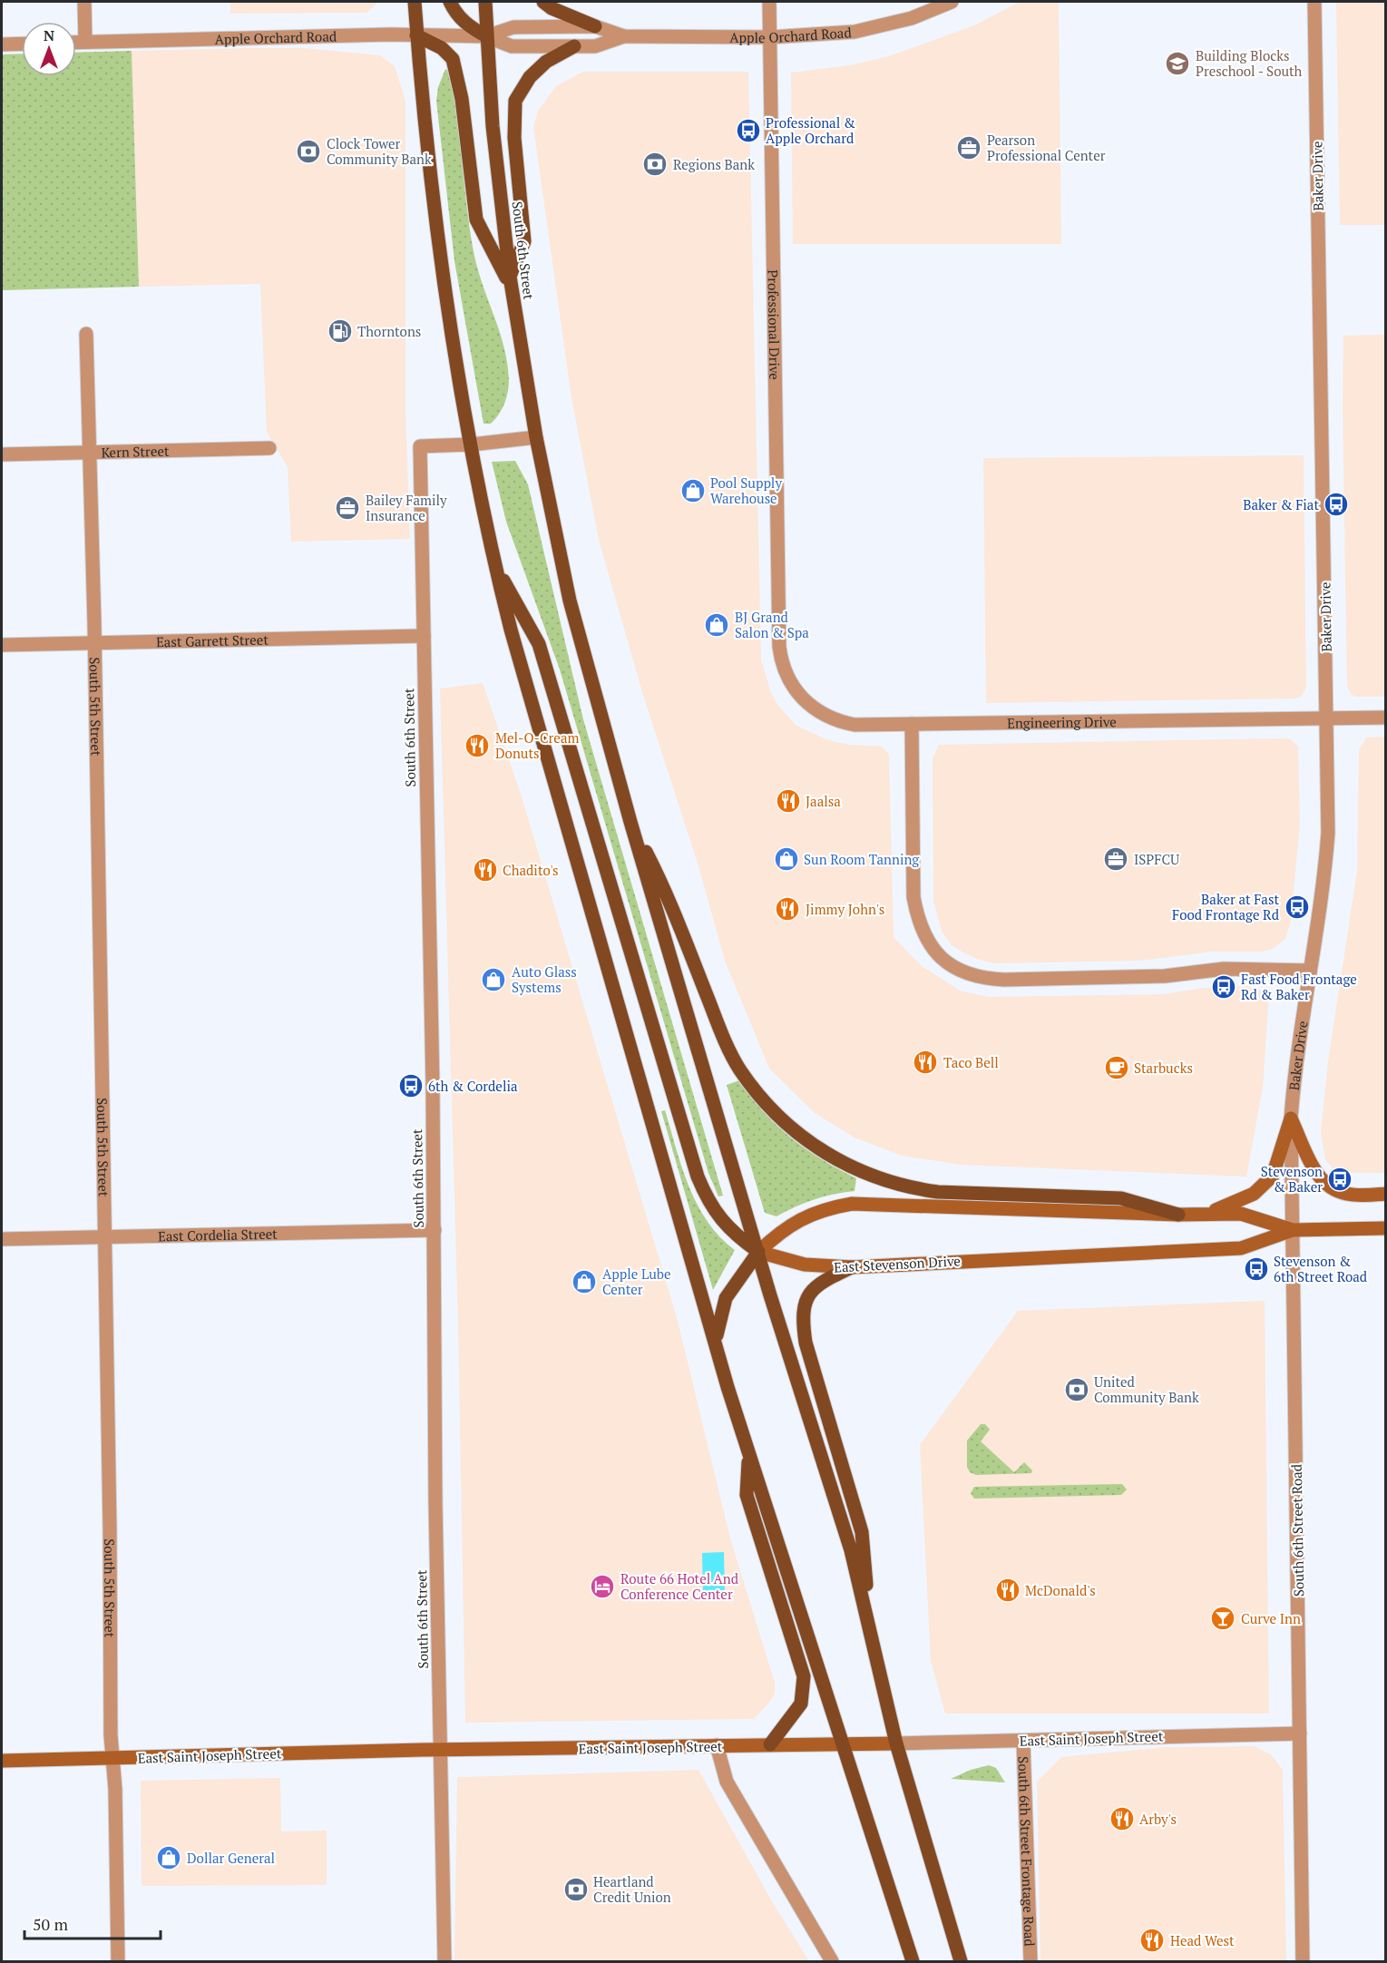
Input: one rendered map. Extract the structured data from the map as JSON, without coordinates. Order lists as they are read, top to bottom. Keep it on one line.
{"streets":{"main road":["South 6th Street","East Stevenson Drive","East Saint Joseph Street"],"street":["Apple Orchard Road","Baker Drive","Professional Drive","Kern Street","East Garrett Street","South 5th Street","Engineering Drive","East Cordelia Street","South 6th Street Road","South 6th Street Frontage Road"]},"crossings":[["Apple Orchard Road","South 6th Street"],["Apple Orchard Road","Professional Drive"],["Baker Drive","Engineering Drive"],["Baker Drive","East Stevenson Drive"],["Baker Drive","South 6th Street Road"],["South 6th Street","East Garrett Street"],["South 6th Street","East Cordelia Street"],["South 6th Street","East Saint Joseph Street"],["Professional Drive","Engineering Drive"],["Kern Street","South 5th Street"],["East Garrett Street","South 5th Street"],["South 5th Street","East Cordelia Street"],["South 5th Street","East Saint Joseph Street"],["East Stevenson Drive","South 6th Street Road"],["South 6th Street Road","East Saint Joseph Street"],["East Saint Joseph Street","South 6th Street Frontage Road"]],"places":{"school or university":["Building Blocks Preschool - South"],"bus stop":["Professional & Apple Orchard","Baker & Fiat","Baker at Fast Food Frontage Rd","Fast Food Frontage Rd & Baker","6th & Cordelia","Stevenson & Baker","Stevenson & 6th Street Road"],"office":["Pearson Professional Center","Bailey Family Insurance","ISPFCU"],"bank":["Clock Tower Community Bank","Regions Bank","United Community Bank","Heartland Credit Union"],"fuel station":["Thorntons"],"shop":["Pool Supply Warehouse","BJ Grand Salon & Spa","Sun Room Tanning","Auto Glass Systems","Apple Lube Center","Dollar General"],"restaurant":["Mel-O-Cream Donuts","Jaalsa","Chadito's","Jimmy John's","Taco Bell","McDonald's","Arby's","Head West"],"cafe":["Starbucks"],"hotel":["Route 66 Hotel And Conference Center"],"bar":["Curve Inn"]},"scale_bar":"50 m","north":"top"}
